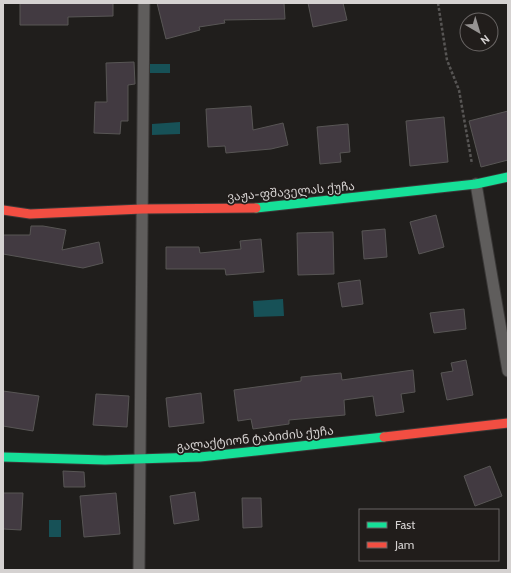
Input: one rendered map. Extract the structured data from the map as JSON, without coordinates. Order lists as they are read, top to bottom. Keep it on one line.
{"streets":{"street":["ვაჟა-ფშაველას ქუჩა","გალაქტიონ ტაბიძის ქუჩა"]},"legend":["Fast","Jam"],"north":"bottom right"}
